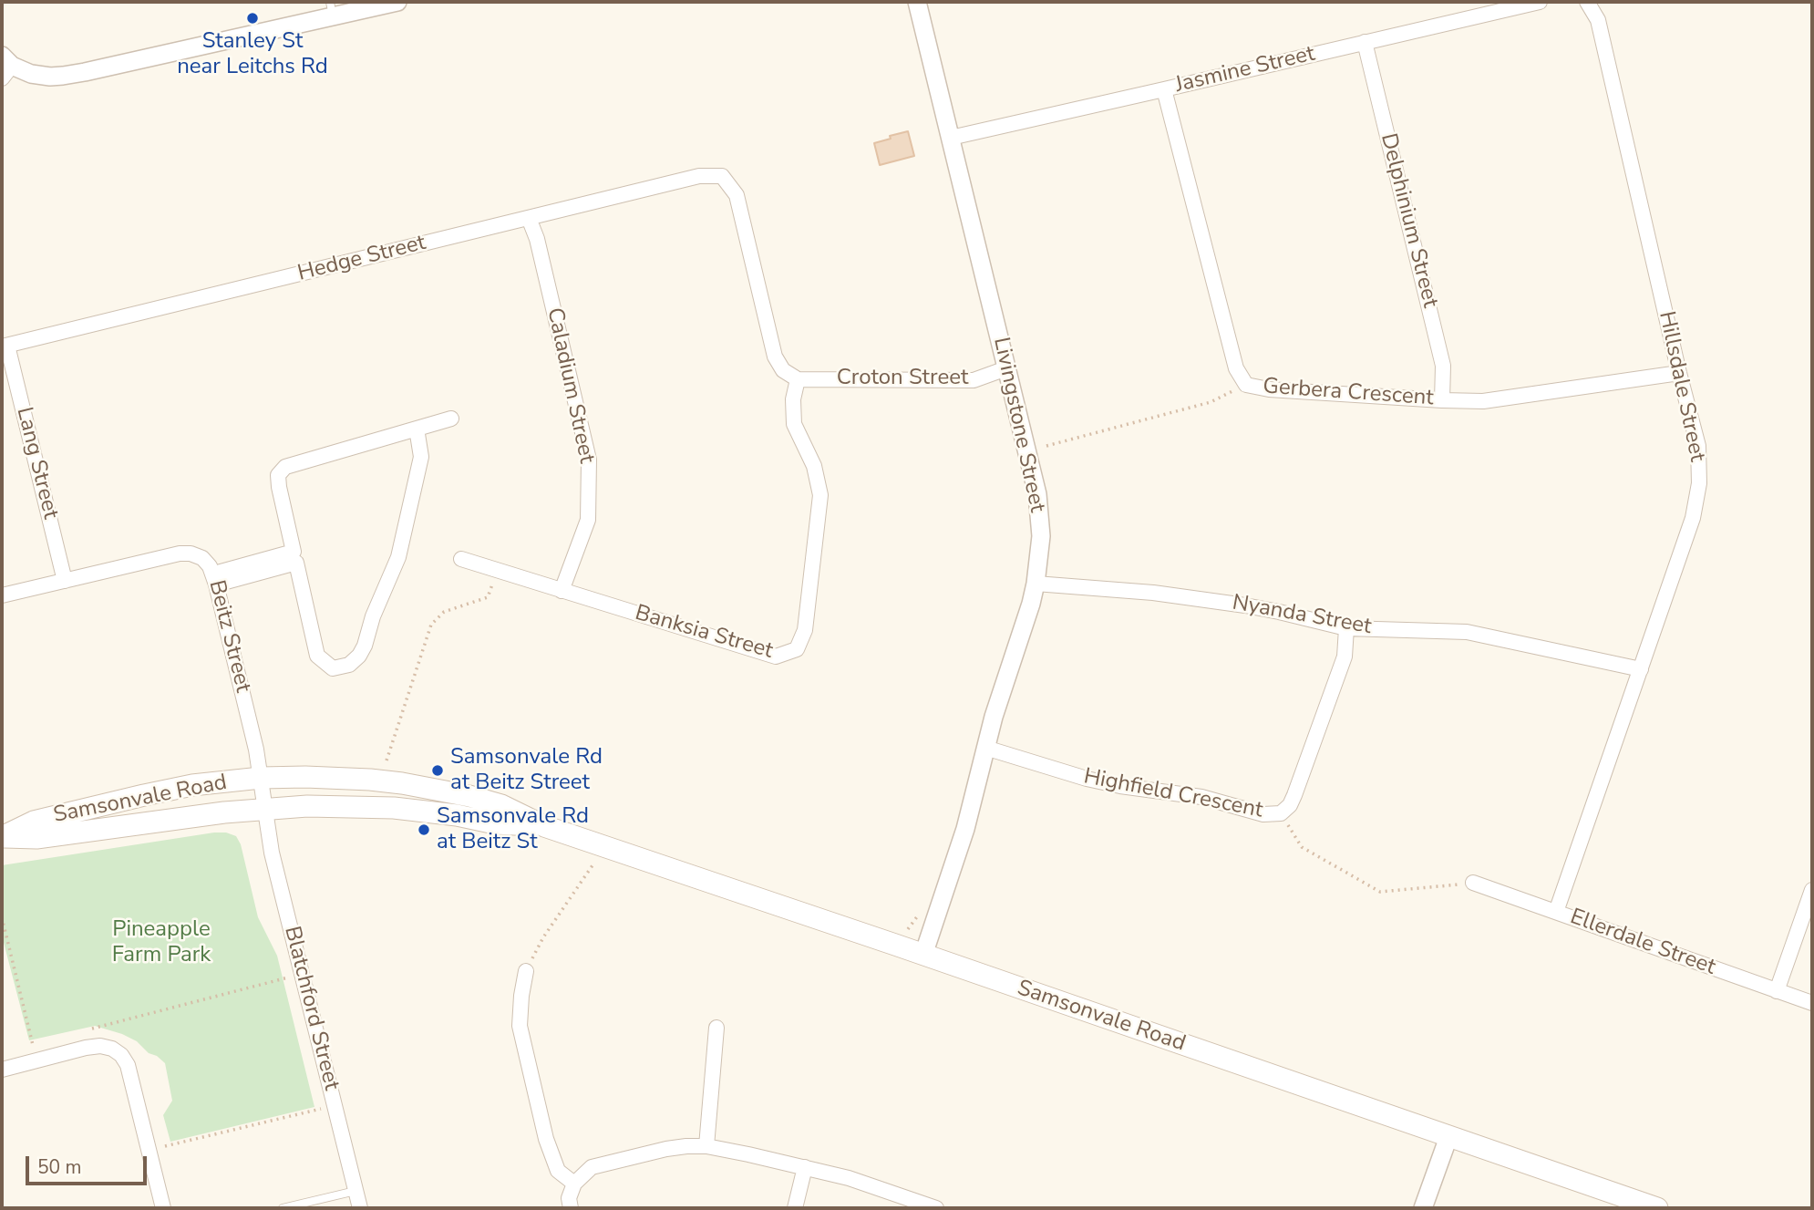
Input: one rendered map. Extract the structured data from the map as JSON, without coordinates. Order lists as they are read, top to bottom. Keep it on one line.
{"streets":{"main road":["Samsonvale Road"],"street":["Jasmine Street","Delphinium Street","Hedge Street","Croton Street","Caladium Street","Hillsdale Street","Gerbera Crescent","Livingstone Street","Lang Street","Nyanda Street","Banksia Street","Beitz Street","Highfield Crescent","Ellerdale Street","Blatchford Street"]},"crossings":[["Jasmine Street","Delphinium Street"],["Jasmine Street","Gerbera Crescent"],["Jasmine Street","Livingstone Street"],["Delphinium Street","Gerbera Crescent"],["Hedge Street","Croton Street"],["Hedge Street","Caladium Street"],["Hedge Street","Lang Street"],["Hedge Street","Banksia Street"],["Croton Street","Livingstone Street"],["Croton Street","Banksia Street"],["Caladium Street","Banksia Street"],["Hillsdale Street","Gerbera Crescent"],["Hillsdale Street","Nyanda Street"],["Hillsdale Street","Ellerdale Street"],["Livingstone Street","Nyanda Street"],["Livingstone Street","Highfield Crescent"],["Livingstone Street","Samsonvale Road"],["Lang Street","Beitz Street"],["Nyanda Street","Highfield Crescent"],["Beitz Street","Samsonvale Road"],["Beitz Street","Blatchford Street"],["Samsonvale Road","Blatchford Street"]],"parks":["Pineapple Farm Park"],"places":["Stanley St near Leitchs Rd","Samsonvale Rd at Beitz Street","Samsonvale Rd at Beitz St"],"scale_bar":"50 m"}
